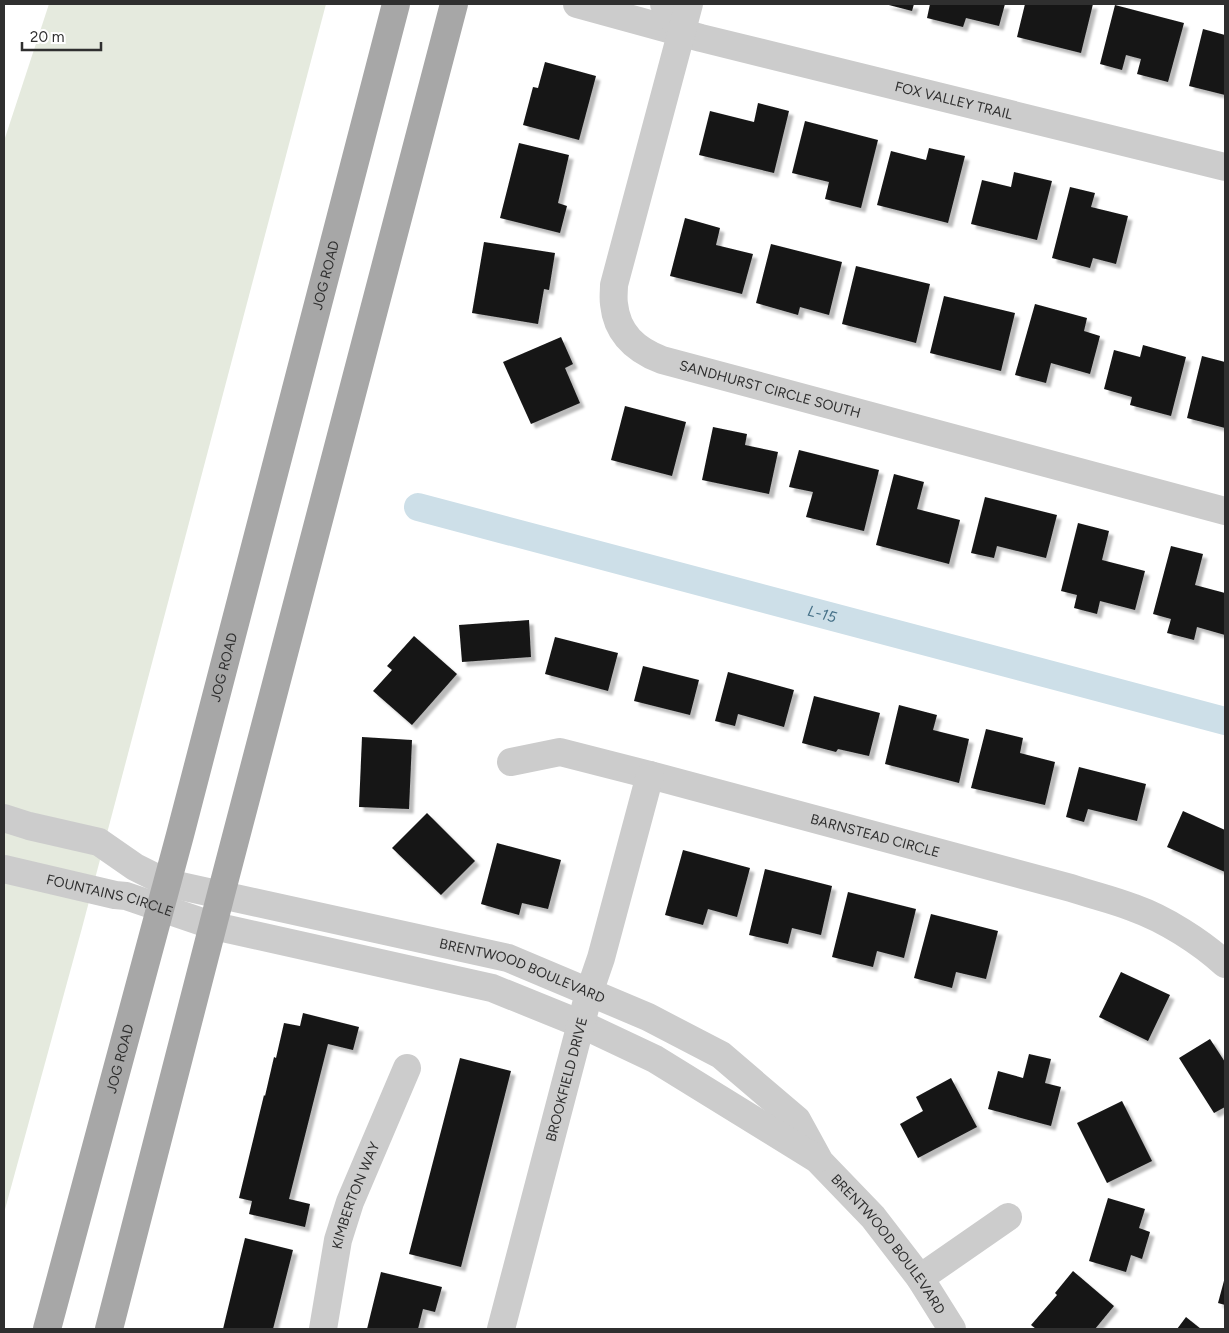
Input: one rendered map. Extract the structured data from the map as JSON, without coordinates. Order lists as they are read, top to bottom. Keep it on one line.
{"streets":{"main road":["JOG ROAD"],"street":["FOX VALLEY TRAIL","SANDHURST CIRCLE SOUTH","BARNSTEAD CIRCLE","FOUNTAINS CIRCLE","BRENTWOOD BOULEVARD","BROOKFIELD DRIVE","KIMBERTON WAY"]},"crossings":[["FOX VALLEY TRAIL","SANDHURST CIRCLE SOUTH"],["JOG ROAD","FOUNTAINS CIRCLE"],["JOG ROAD","BRENTWOOD BOULEVARD"],["BARNSTEAD CIRCLE","BROOKFIELD DRIVE"],["FOUNTAINS CIRCLE","BRENTWOOD BOULEVARD"],["BRENTWOOD BOULEVARD","BROOKFIELD DRIVE"]],"water":["L-15"],"scale_bar":"20 m"}
